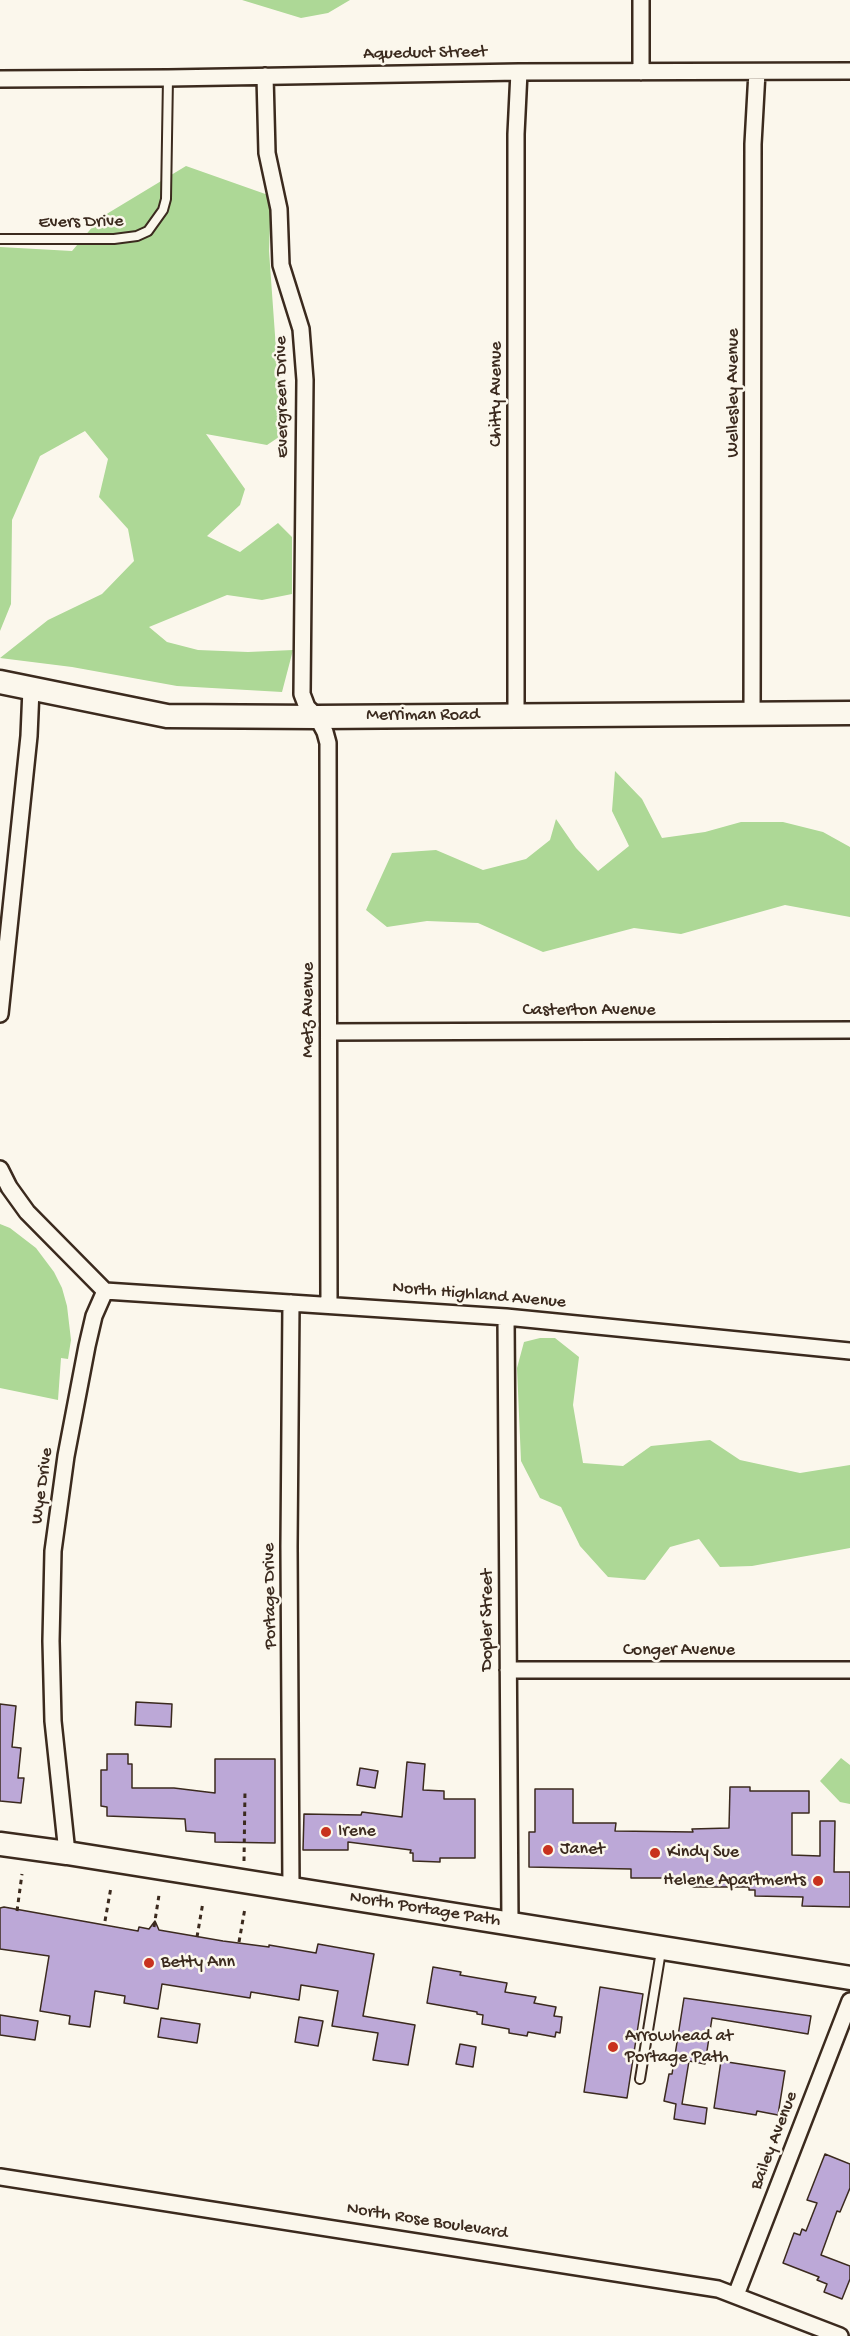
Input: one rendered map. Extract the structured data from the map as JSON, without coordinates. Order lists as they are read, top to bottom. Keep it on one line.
{"streets":{"main road":["Merriman Road","North Portage Path"],"street":["Aqueduct Street","Wellesley Avenue","Chitty Avenue","Evergreen Drive","Metz Avenue","Casterton Avenue","North Highland Avenue","Wye Drive","Portage Drive","Dopler Street","Conger Avenue","Bailey Avenue","North Rose Boulevard"],"lane":["Evers Drive"]},"crossings":[["Aqueduct Street","Evers Drive"],["Aqueduct Street","Wellesley Avenue"],["Aqueduct Street","Chitty Avenue"],["Aqueduct Street","Evergreen Drive"],["Wellesley Avenue","Merriman Road"],["Chitty Avenue","Merriman Road"],["Evergreen Drive","Merriman Road"],["Evergreen Drive","Metz Avenue"],["Merriman Road","Metz Avenue"],["Metz Avenue","Casterton Avenue"],["Metz Avenue","North Highland Avenue"],["North Highland Avenue","Wye Drive"],["North Highland Avenue","Portage Drive"],["North Highland Avenue","Dopler Street"],["Wye Drive","North Portage Path"],["Portage Drive","North Portage Path"],["Dopler Street","Conger Avenue"],["Dopler Street","North Portage Path"],["Bailey Avenue","North Rose Boulevard"]],"places":["Irene","Janet","Kindy Sue","Helene Apartments","Betty Ann","Arrowhead at Portage Path"]}
